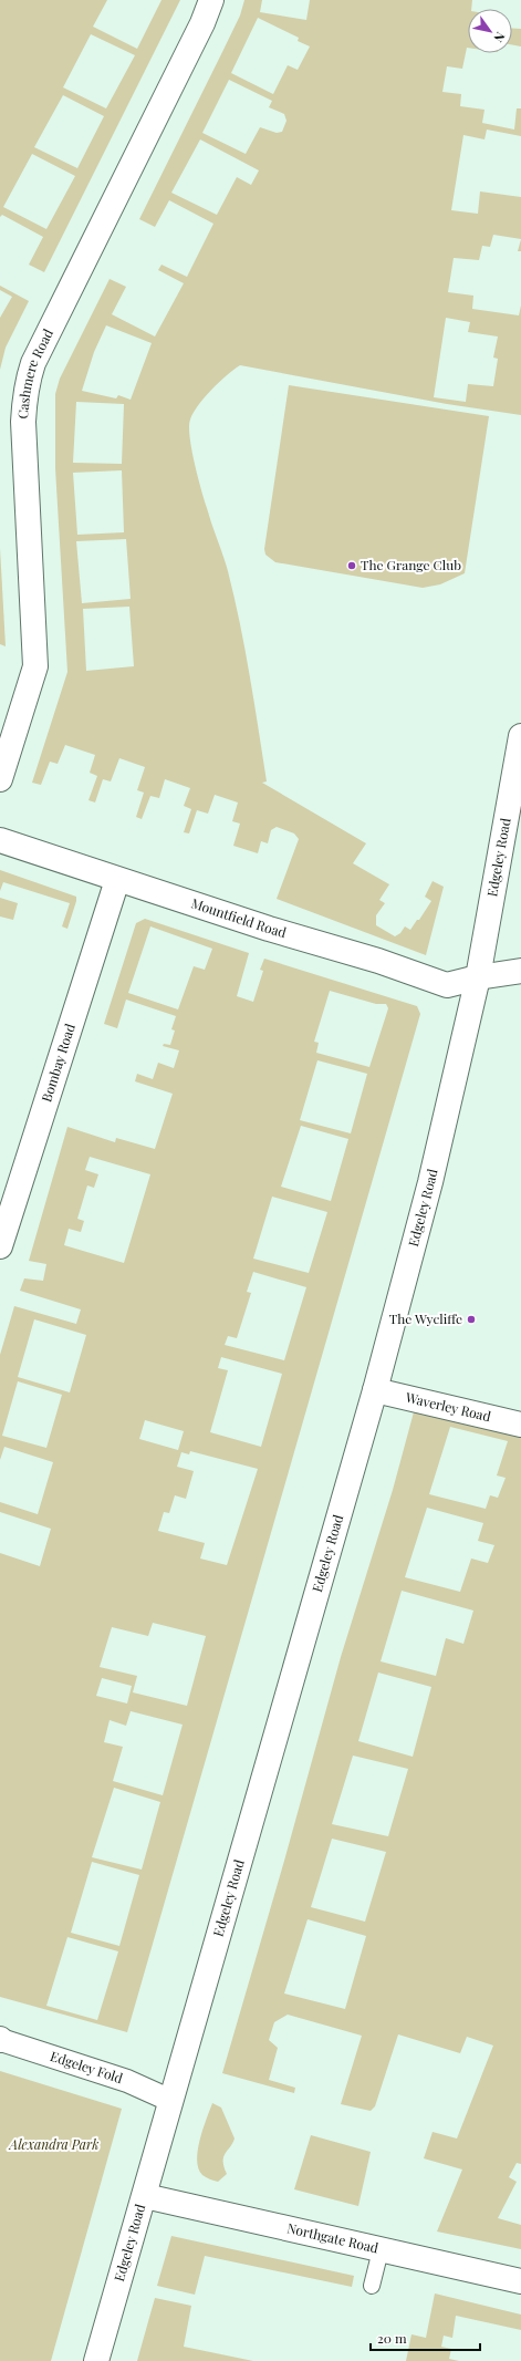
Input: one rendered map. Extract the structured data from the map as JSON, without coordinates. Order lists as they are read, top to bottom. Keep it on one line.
{"streets":{"street":["Cashmere Road","Edgeley Road","Mountfield Road","Bombay Road","Waverley Road","Edgeley Fold","Northgate Road"]},"crossings":[["Edgeley Road","Mountfield Road"],["Edgeley Road","Waverley Road"],["Edgeley Road","Edgeley Fold"],["Edgeley Road","Northgate Road"],["Mountfield Road","Bombay Road"]],"parks":["Alexandra Park"],"places":["The Grange Club","The Wycliffe"],"scale_bar":"20 m","north":"bottom right"}
